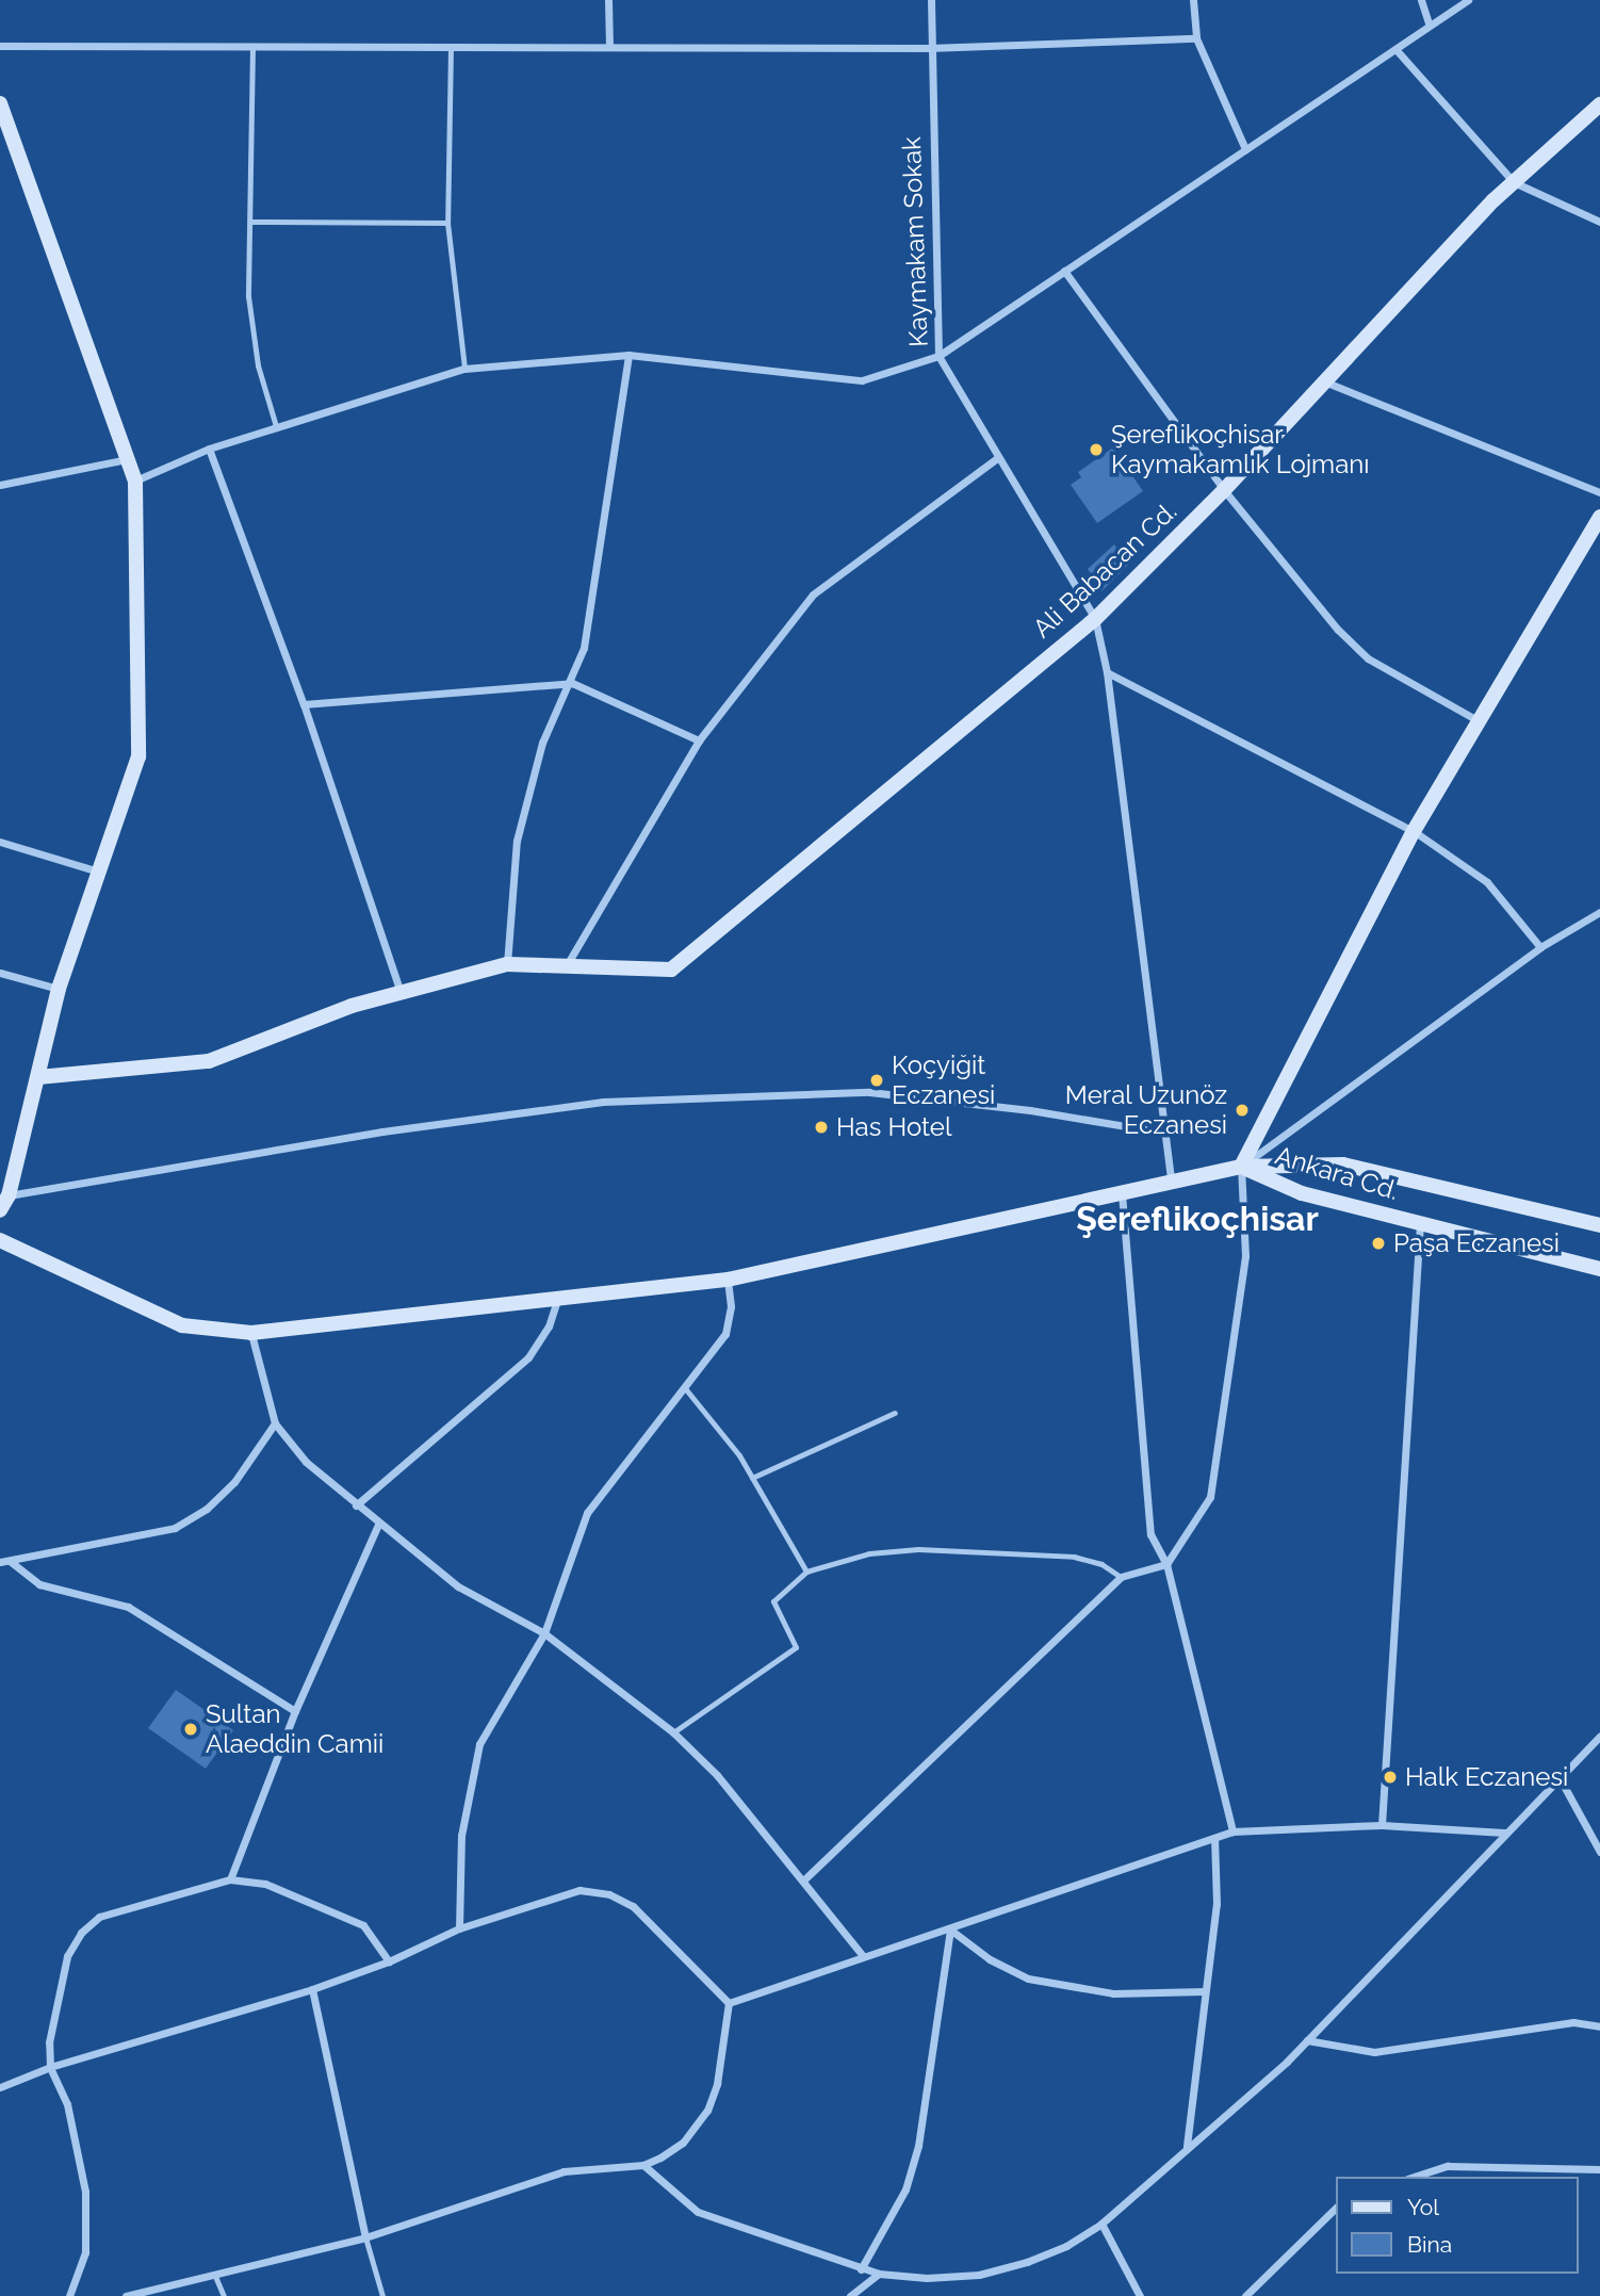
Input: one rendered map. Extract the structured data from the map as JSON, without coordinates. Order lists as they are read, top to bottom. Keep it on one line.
{"streets":{"street":["Kaymakam Sokak","Ali Babacan Cd.","Ankara Cd."]},"crossings":[["Kaymakam Sokak","Ali Babacan Cd."]],"districts":["Şereflikoçhisar"],"places":["Şereflikoçhisar Kaymakamlık Lojmanı","Koçyiğit Eczanesi","Meral Uzunöz Eczanesi","Has Hotel","Paşa Eczanesi","Sultan Alaeddin Camii","Halk Eczanesi"],"legend":["Yol","Bina"]}
